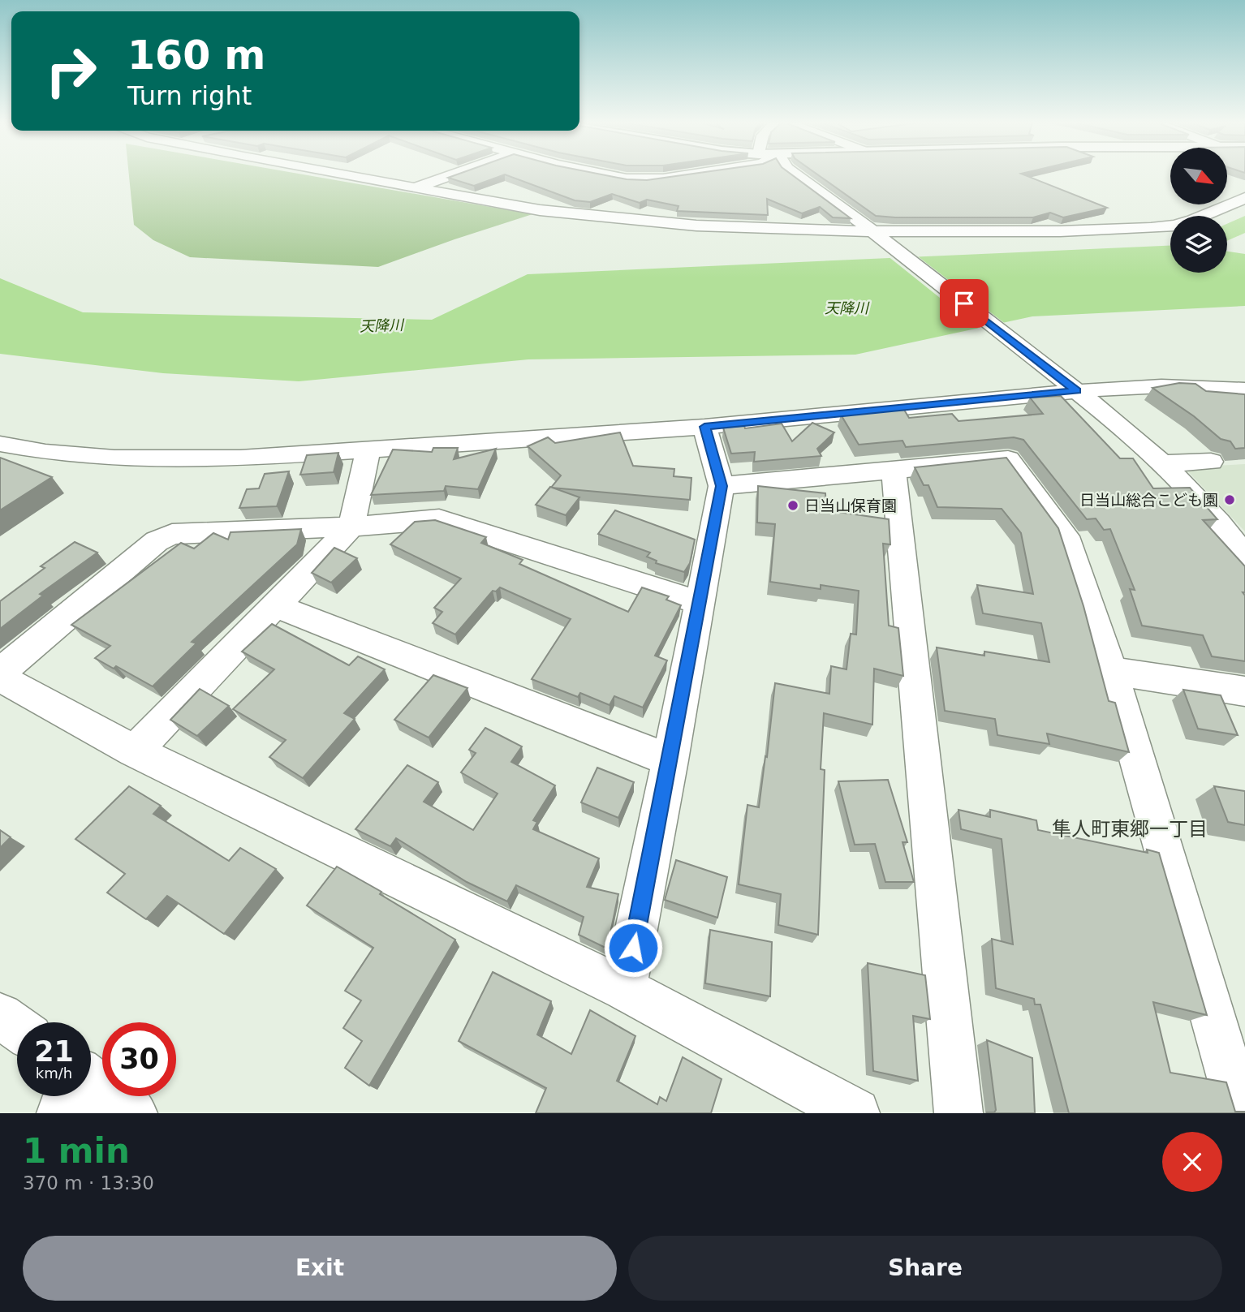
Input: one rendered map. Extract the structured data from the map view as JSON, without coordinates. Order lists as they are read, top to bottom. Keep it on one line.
{"districts":["隼人町東郷一丁目"],"water":["天降川"],"places":["日当山総合こども園","日当山保育園"],"north":"bottom right","page":{"turn":["160 m","Turn right"],"speed":"21 km/h","limit":"30","heading":["1 min","370 m · 13:30"],"buttons":["Exit","Share"]}}
